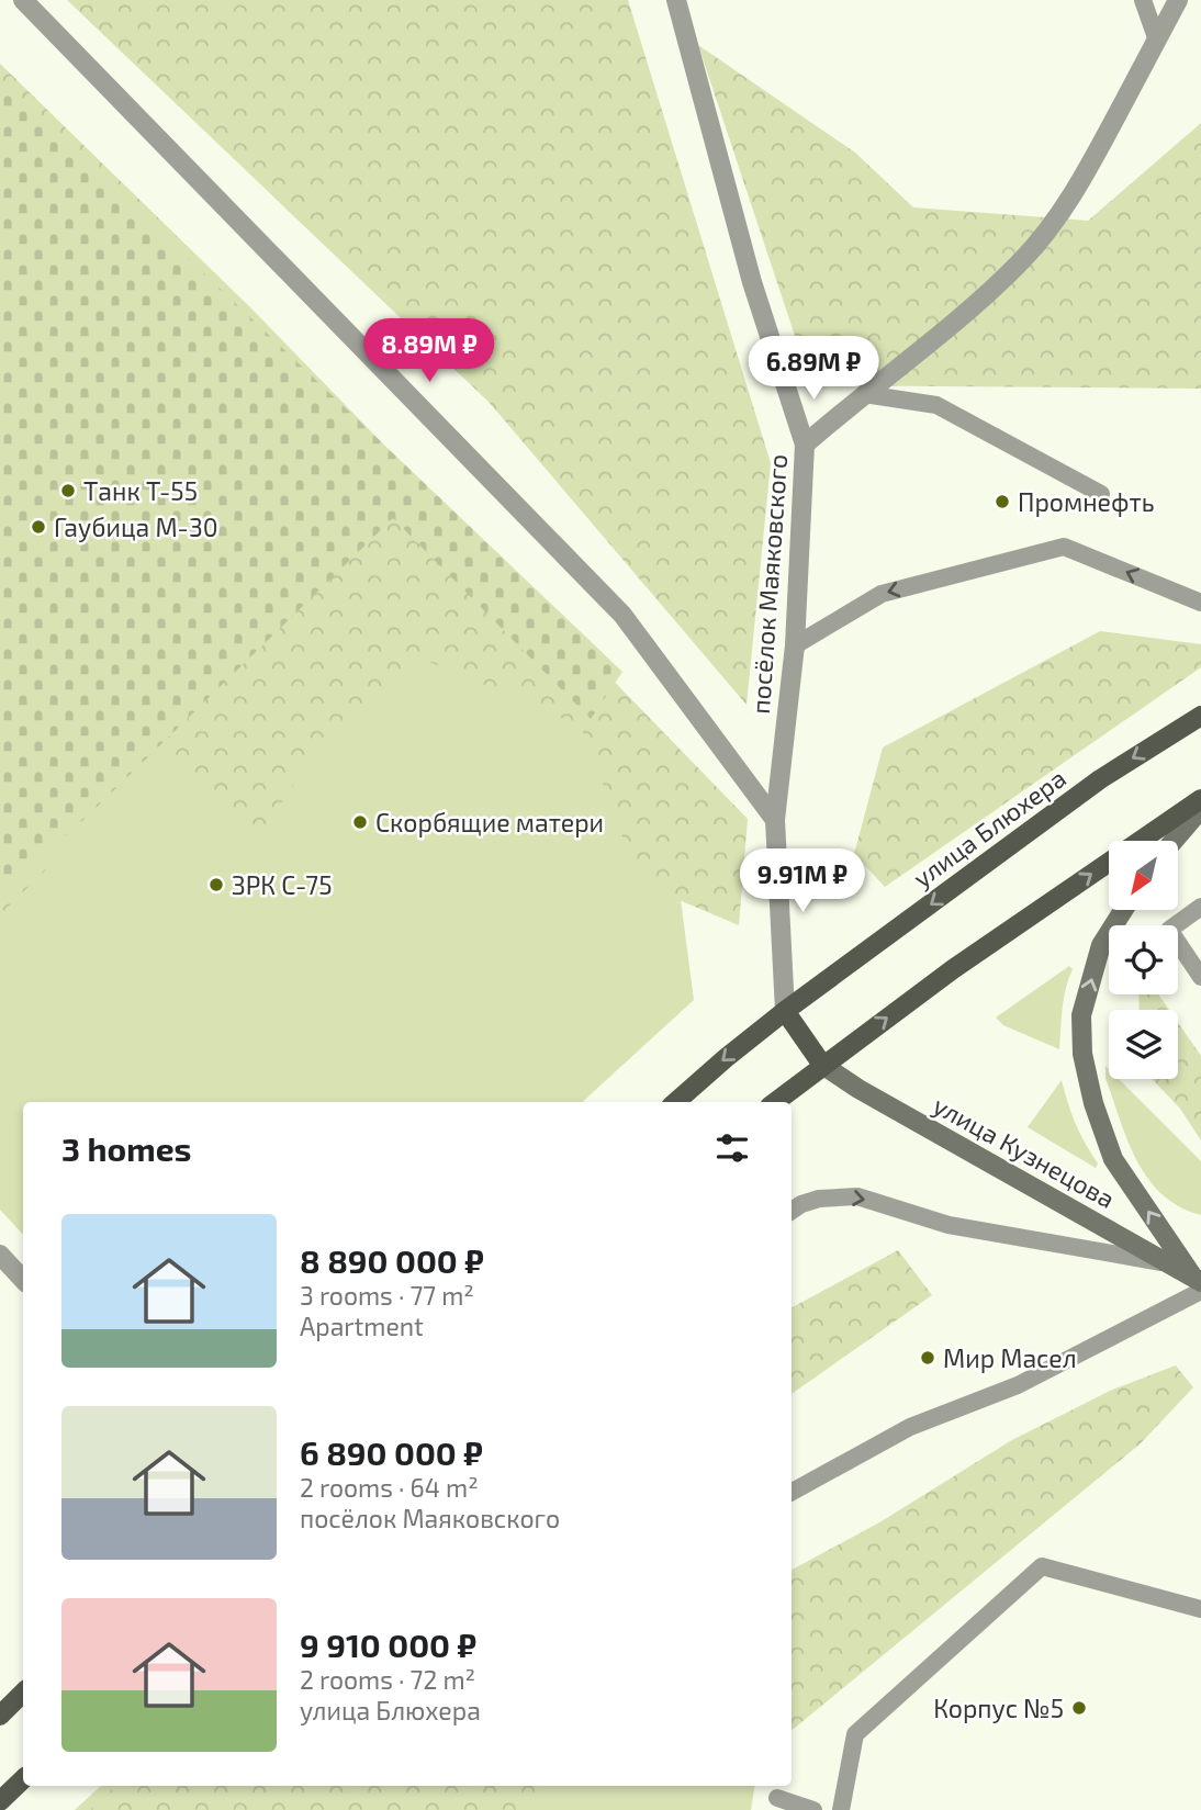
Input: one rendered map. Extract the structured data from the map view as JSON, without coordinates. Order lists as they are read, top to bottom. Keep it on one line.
{"streets":{"main road":["улица Блюхера"],"street":["посёлок Маяковского","улица Кузнецова"]},"crossings":[["посёлок Маяковского","улица Блюхера"]],"places":["Танк Т-55","Промнефть","Гаубица М-30","Скорбящие матери","ЗРК С-75","Мир Масел","Корпус №5"],"north":"bottom left","page":{"price":["8.89M ₽","6.89M ₽","9.91M ₽"],"heading":"3 homes","list":[{"name":"8 890 000 ₽","note":"3 rooms · 77 m² · Apartment"},{"name":"6 890 000 ₽","note":"2 rooms · 64 m² · посёлок Маяковского"},{"name":"9 910 000 ₽","note":"2 rooms · 72 m² · улица Блюхера"}]}}
